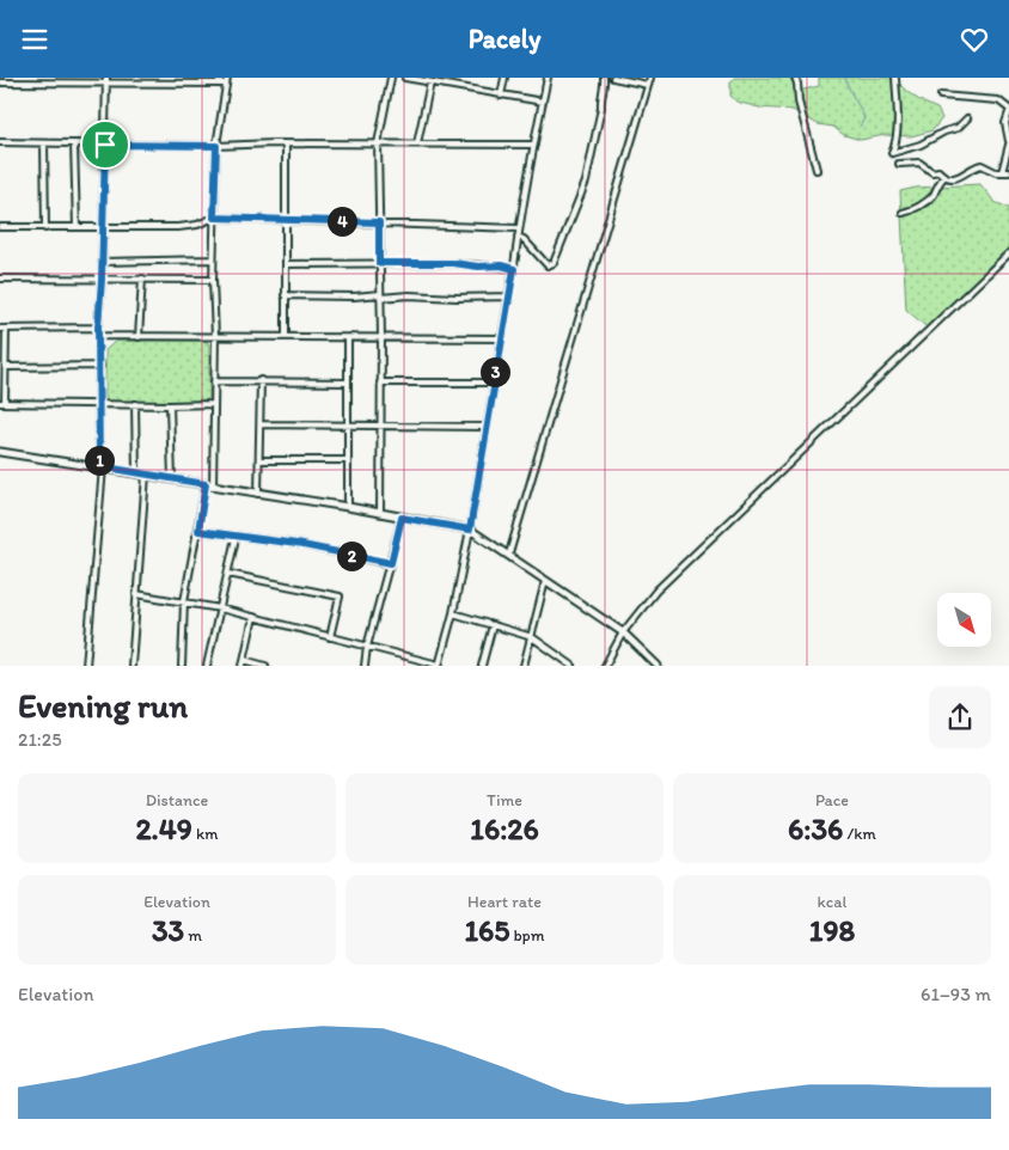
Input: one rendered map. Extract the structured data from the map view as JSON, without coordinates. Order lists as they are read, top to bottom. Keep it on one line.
{"north":"bottom right","page":{"header":"Pacely","pins":["4","3","1","2"],"heading":["Evening run","21:25"],"stats":[["Distance","2.49 km"],["Time","16:26"],["Pace","6:36 /km"],["Elevation","33 m"],["Heart rate","165 bpm"],["kcal","198"]],"chart":["Elevation","61–93 m"]}}
